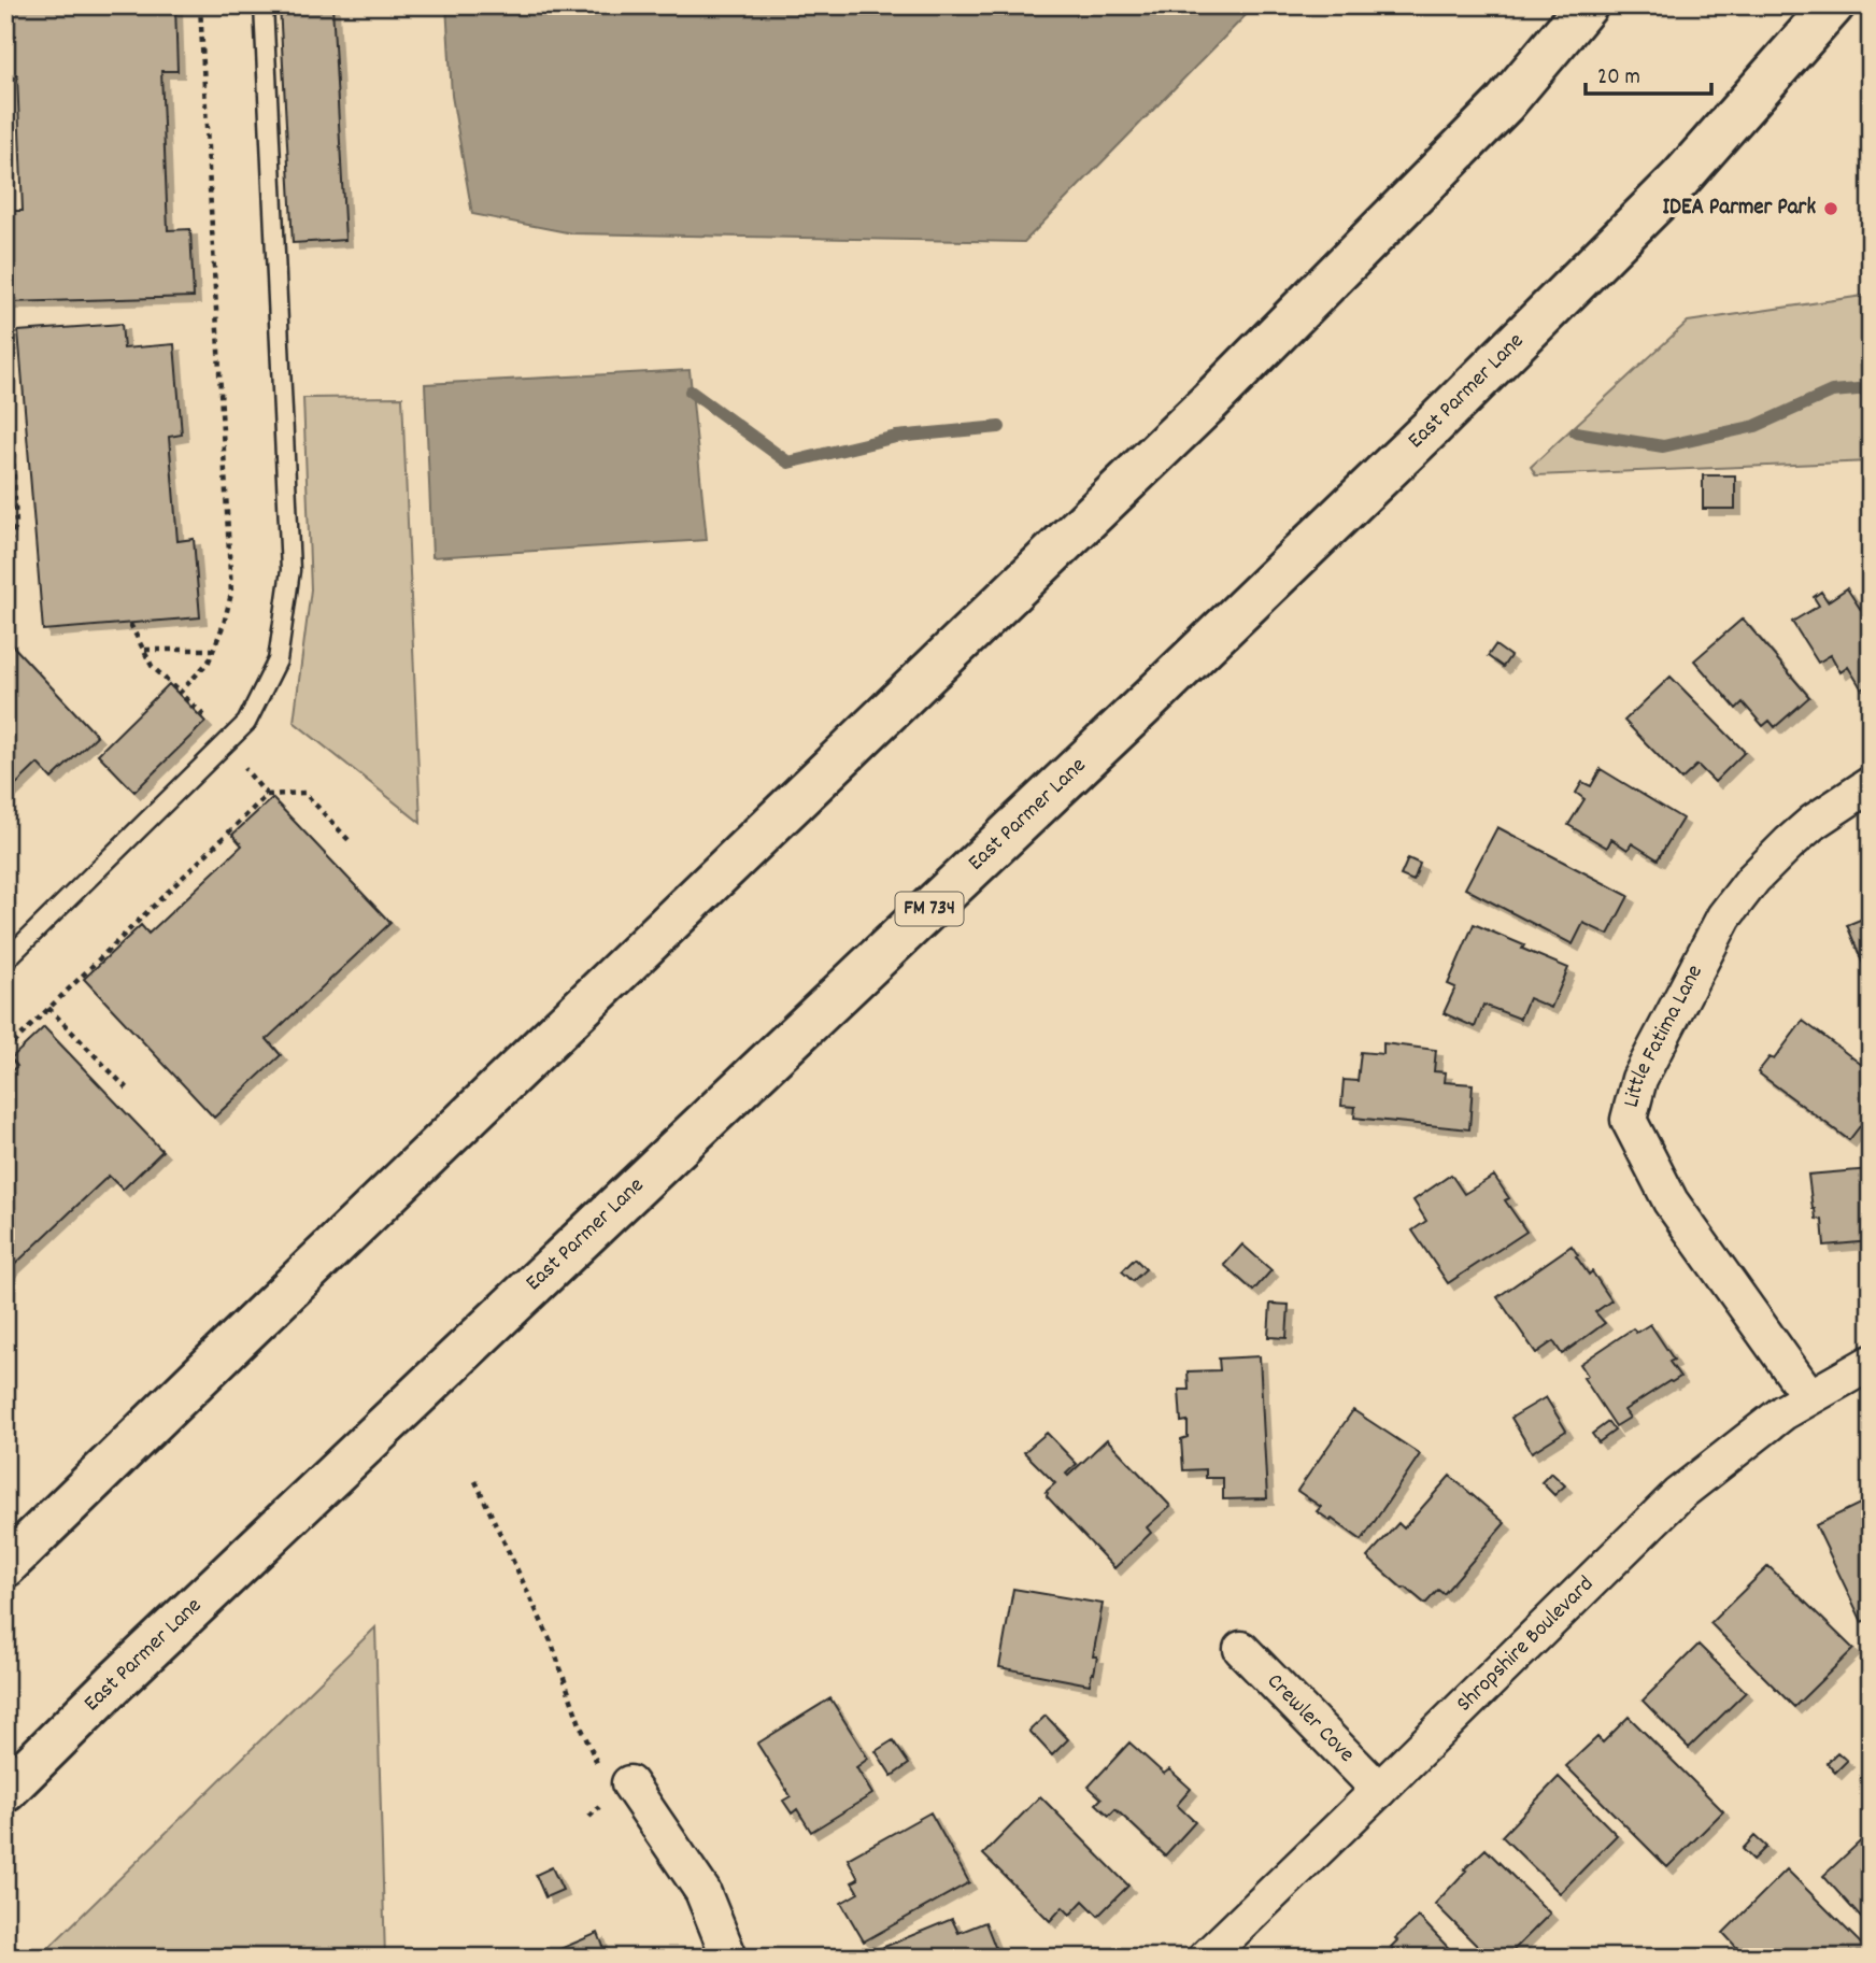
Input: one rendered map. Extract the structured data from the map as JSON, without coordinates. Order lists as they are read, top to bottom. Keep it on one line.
{"streets":{"main road":["East Parmer Lane","FM 734"],"street":["Little Fatima Lane","Shropshire Boulevard","Crewler Cove"]},"crossings":[["Little Fatima Lane","Shropshire Boulevard"],["Shropshire Boulevard","Crewler Cove"]],"places":["IDEA Parmer Park"],"scale_bar":"20 m"}
